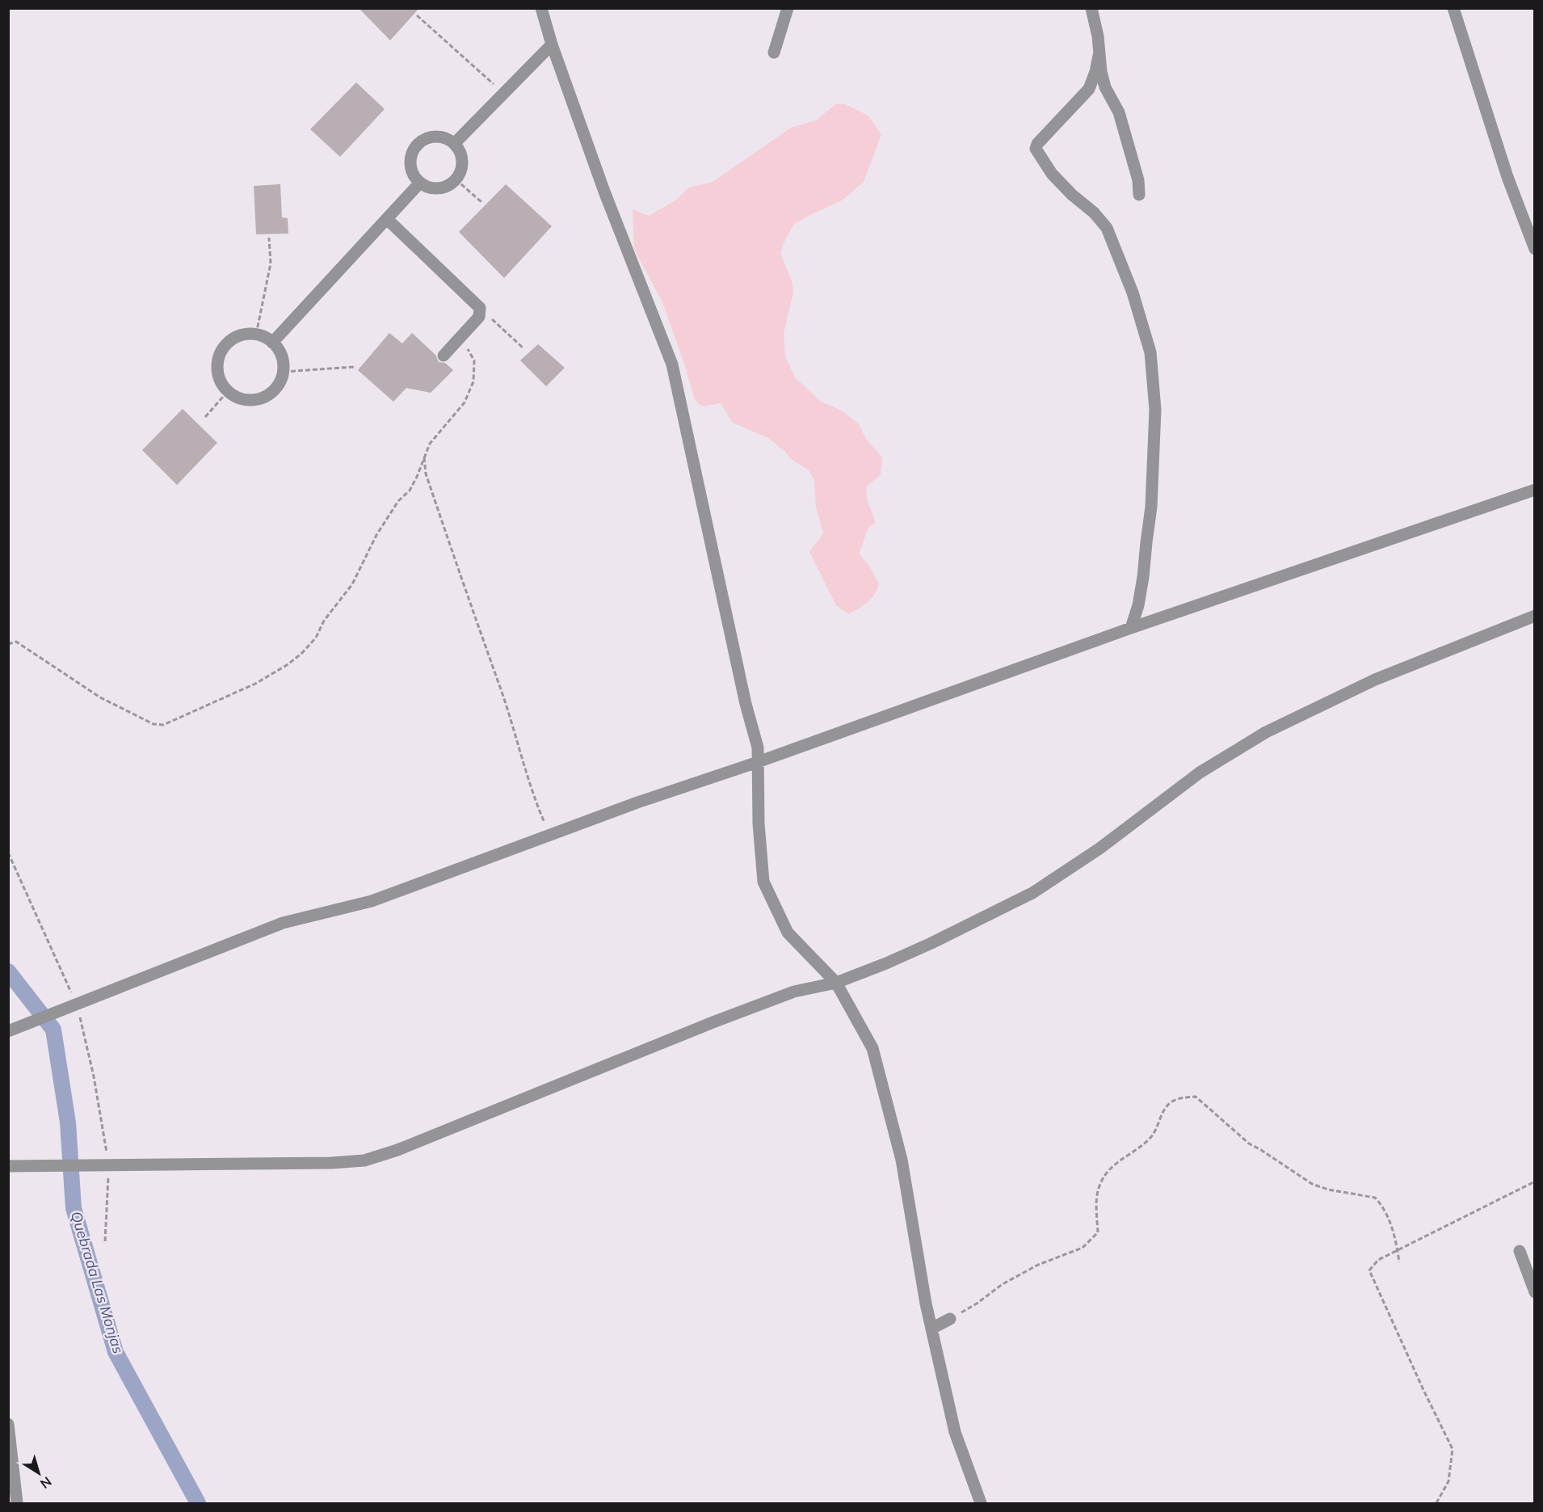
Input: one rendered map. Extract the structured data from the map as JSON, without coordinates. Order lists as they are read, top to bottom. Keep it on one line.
{"water":["Quebrada Las Monjas"],"north":"bottom right"}
